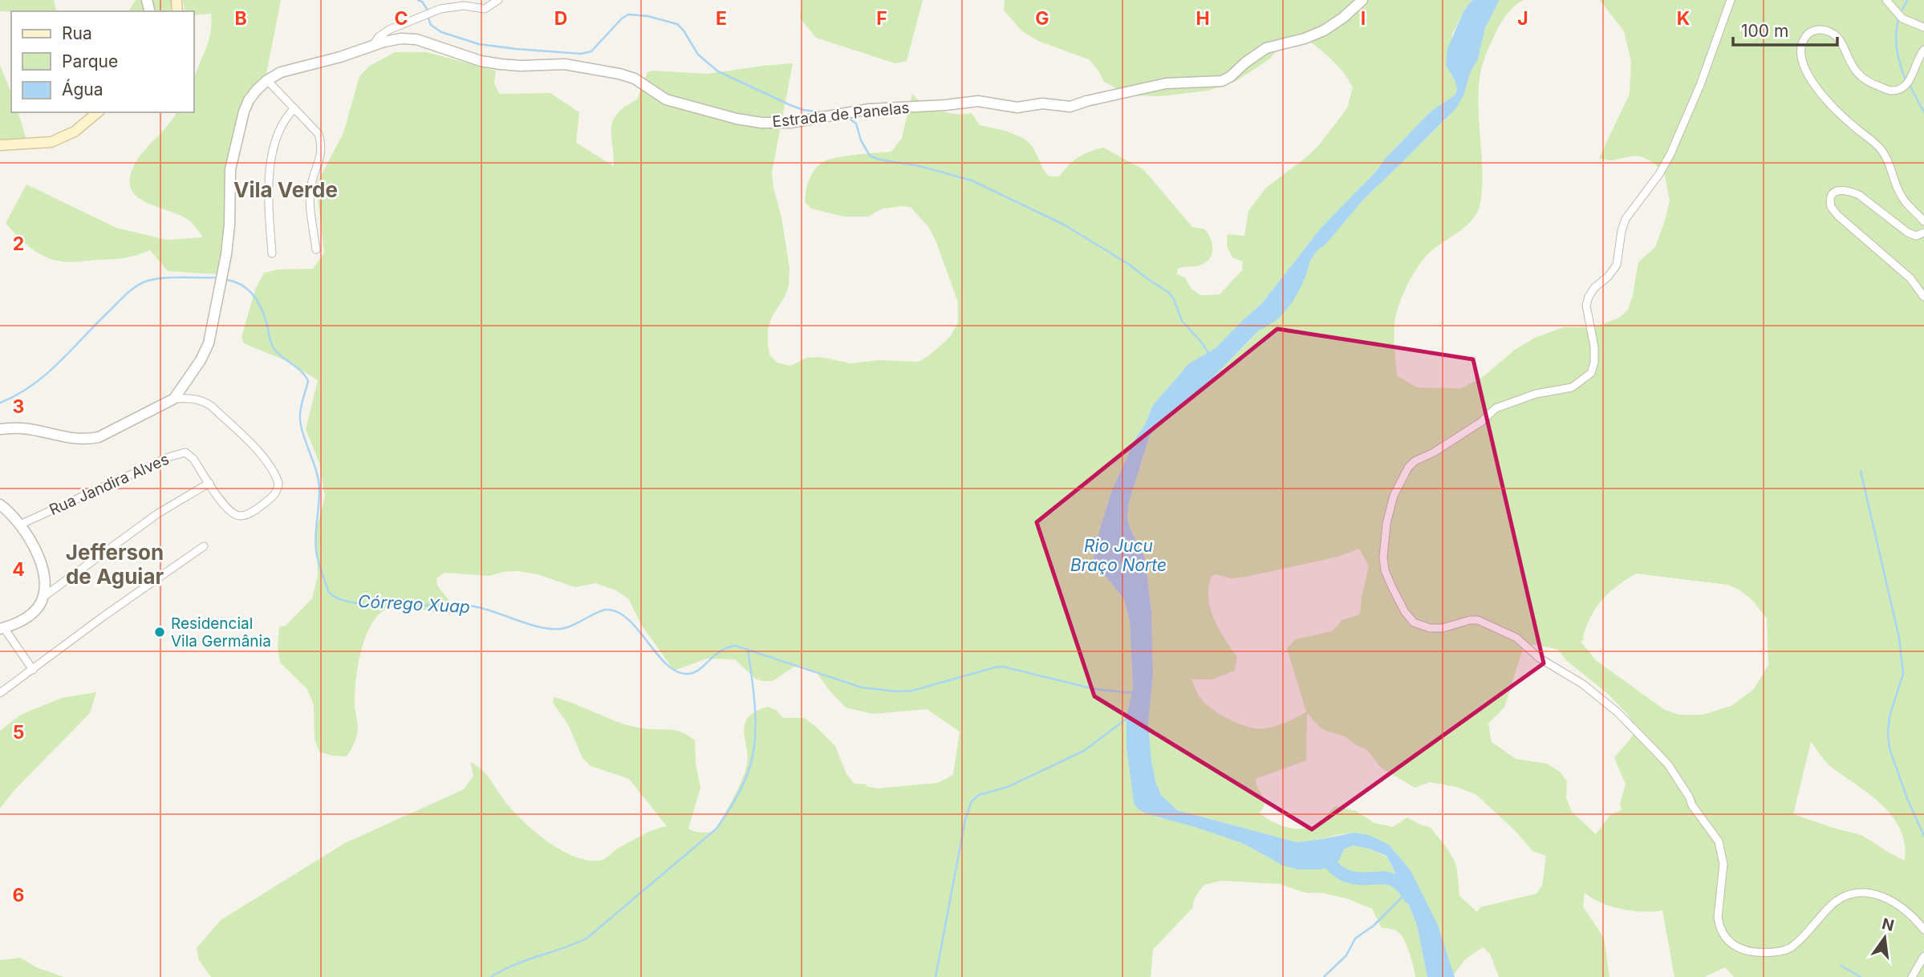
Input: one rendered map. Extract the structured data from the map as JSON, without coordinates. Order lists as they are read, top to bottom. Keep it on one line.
{"streets":{"street":["Estrada de Panelas","Rua Jandira Alves"]},"districts":["Vila Verde","Jefferson de Aguiar"],"water":["Rio Jucu Braço Norte","Córrego Xuap"],"places":["Residencial Vila Germânia"],"legend":["Rua","Parque","Água"],"scale_bar":"100 m","north":"top","grid":{"columns":["B","C","D","E","F","G","H","I","J","K"],"rows":["2","3","4","5","6"]}}
